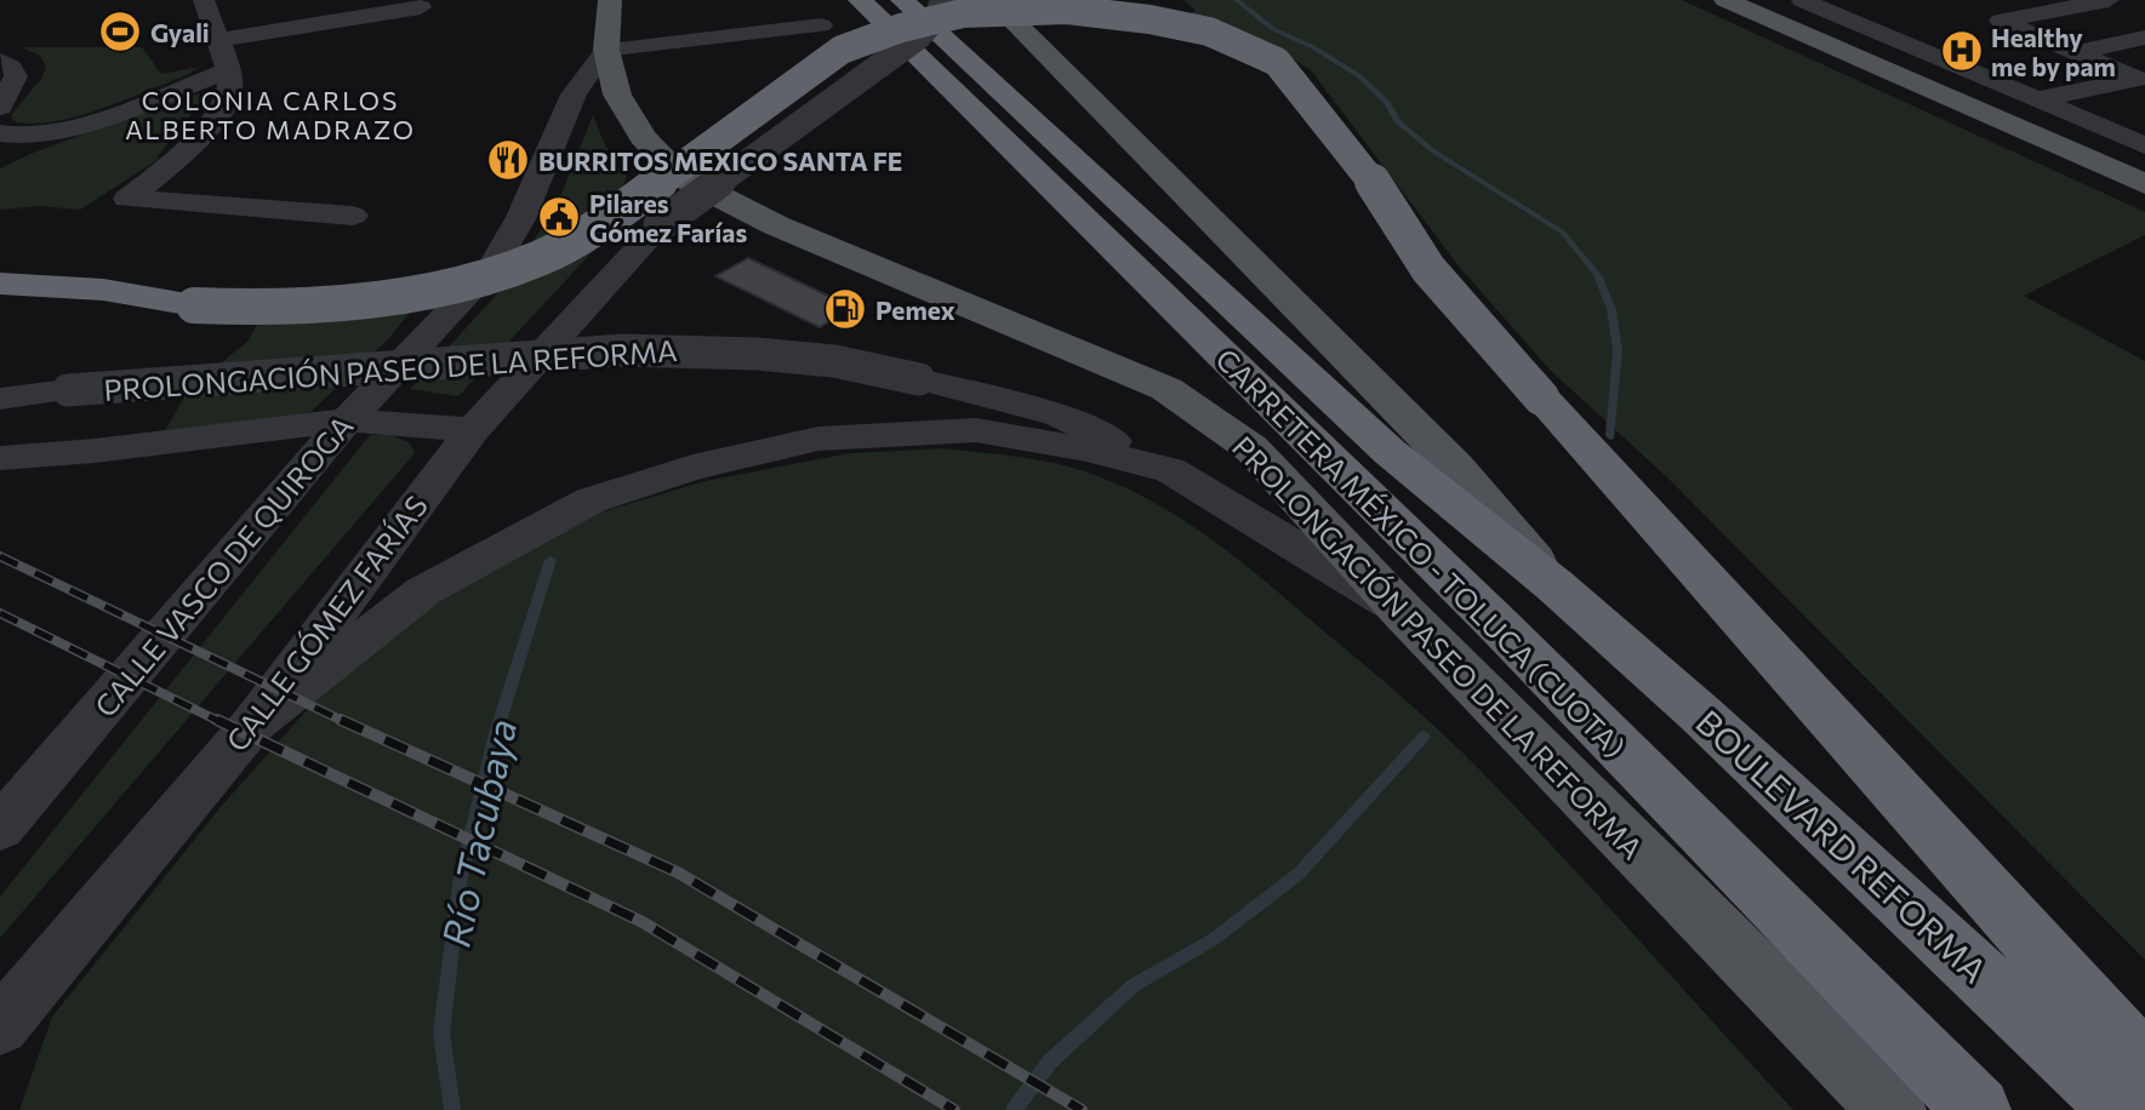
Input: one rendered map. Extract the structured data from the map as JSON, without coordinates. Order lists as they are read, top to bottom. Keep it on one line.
{"streets":{"highway":["CARRETERA MÉXICO - TOLUCA (CUOTA)","BOULEVARD REFORMA"],"main road":["PROLONGACIÓN PASEO DE LA REFORMA"],"street":["CALLE VASCO DE QUIROGA","CALLE GÓMEZ FARÍAS"]},"crossings":[["PROLONGACIÓN PASEO DE LA REFORMA","CALLE VASCO DE QUIROGA"],["CARRETERA MÉXICO - TOLUCA (CUOTA)","BOULEVARD REFORMA"]],"districts":["COLONIA CARLOS ALBERTO MADRAZO"],"water":["Río Tacubaya"],"places":{"sports":["Gyali"],"hospital":["Healthy me by pam"],"restaurant":["BURRITOS MEXICO SANTA FE"],"public building":["Pilares Gómez Farías"],"fuel station":["Pemex"]}}
